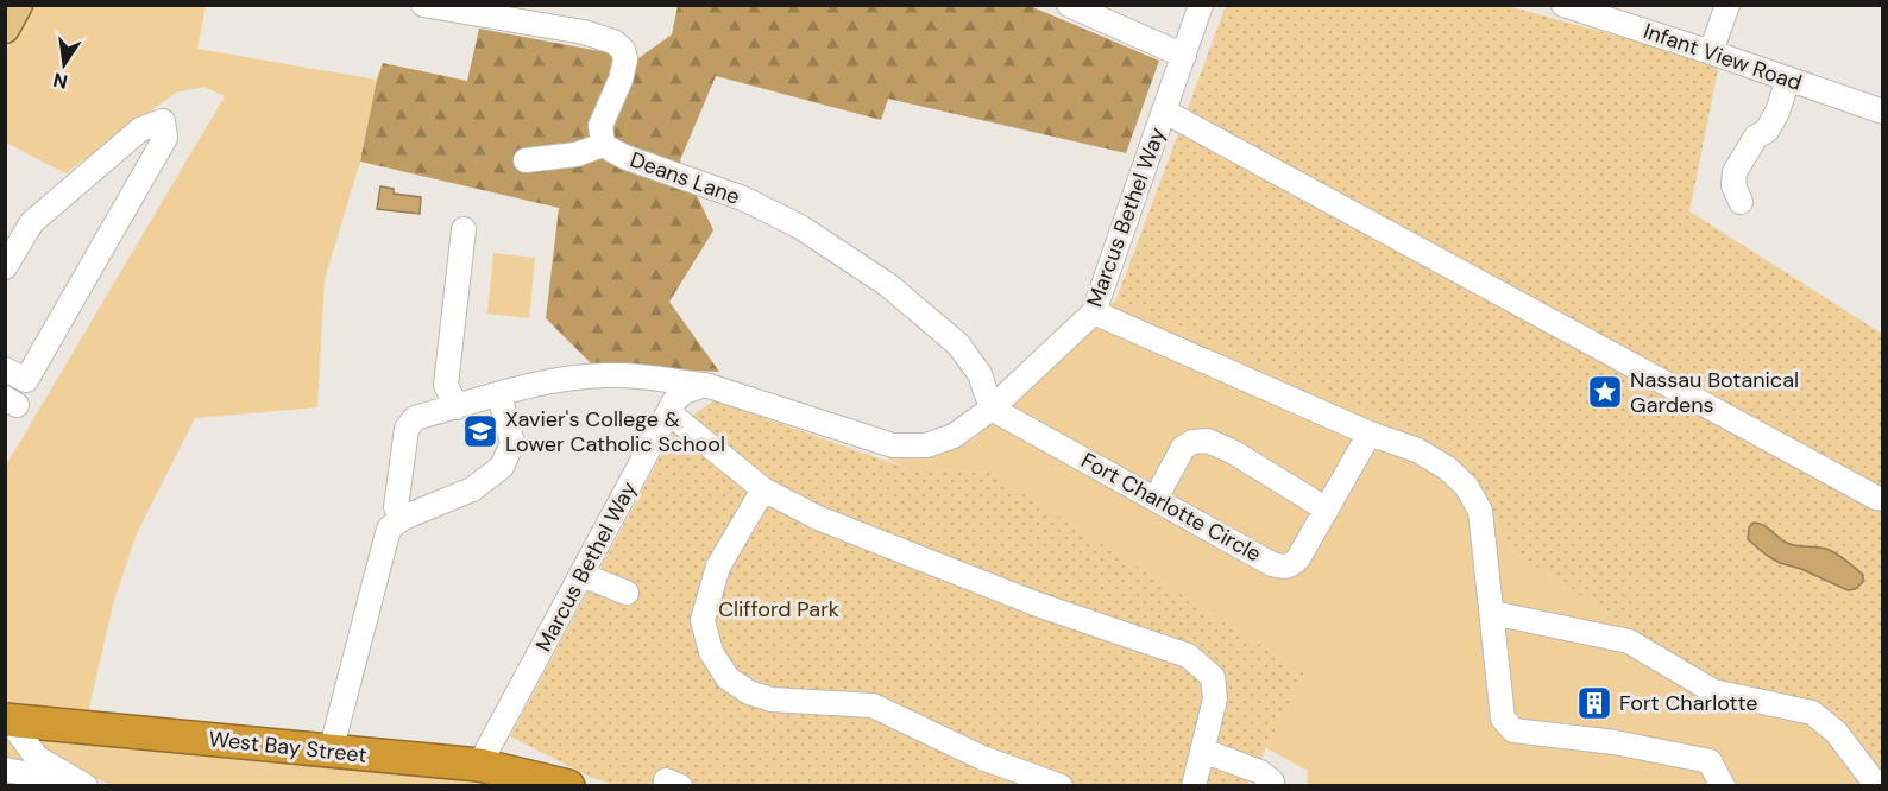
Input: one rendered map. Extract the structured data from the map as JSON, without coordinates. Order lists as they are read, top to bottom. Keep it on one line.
{"streets":{"highway":["West Bay Street"],"street":["Infant View Road","Deans Lane","Marcus Bethel Way","Fort Charlotte Circle"]},"crossings":[["Deans Lane","Marcus Bethel Way"],["Deans Lane","Fort Charlotte Circle"],["Marcus Bethel Way","Fort Charlotte Circle"],["Marcus Bethel Way","West Bay Street"]],"parks":["Clifford Park"],"places":{"place":["Nassau Botanical Gardens"],"school or university":["Xavier's College & Lower Catholic School"],"building":["Fort Charlotte"]},"north":"bottom"}
